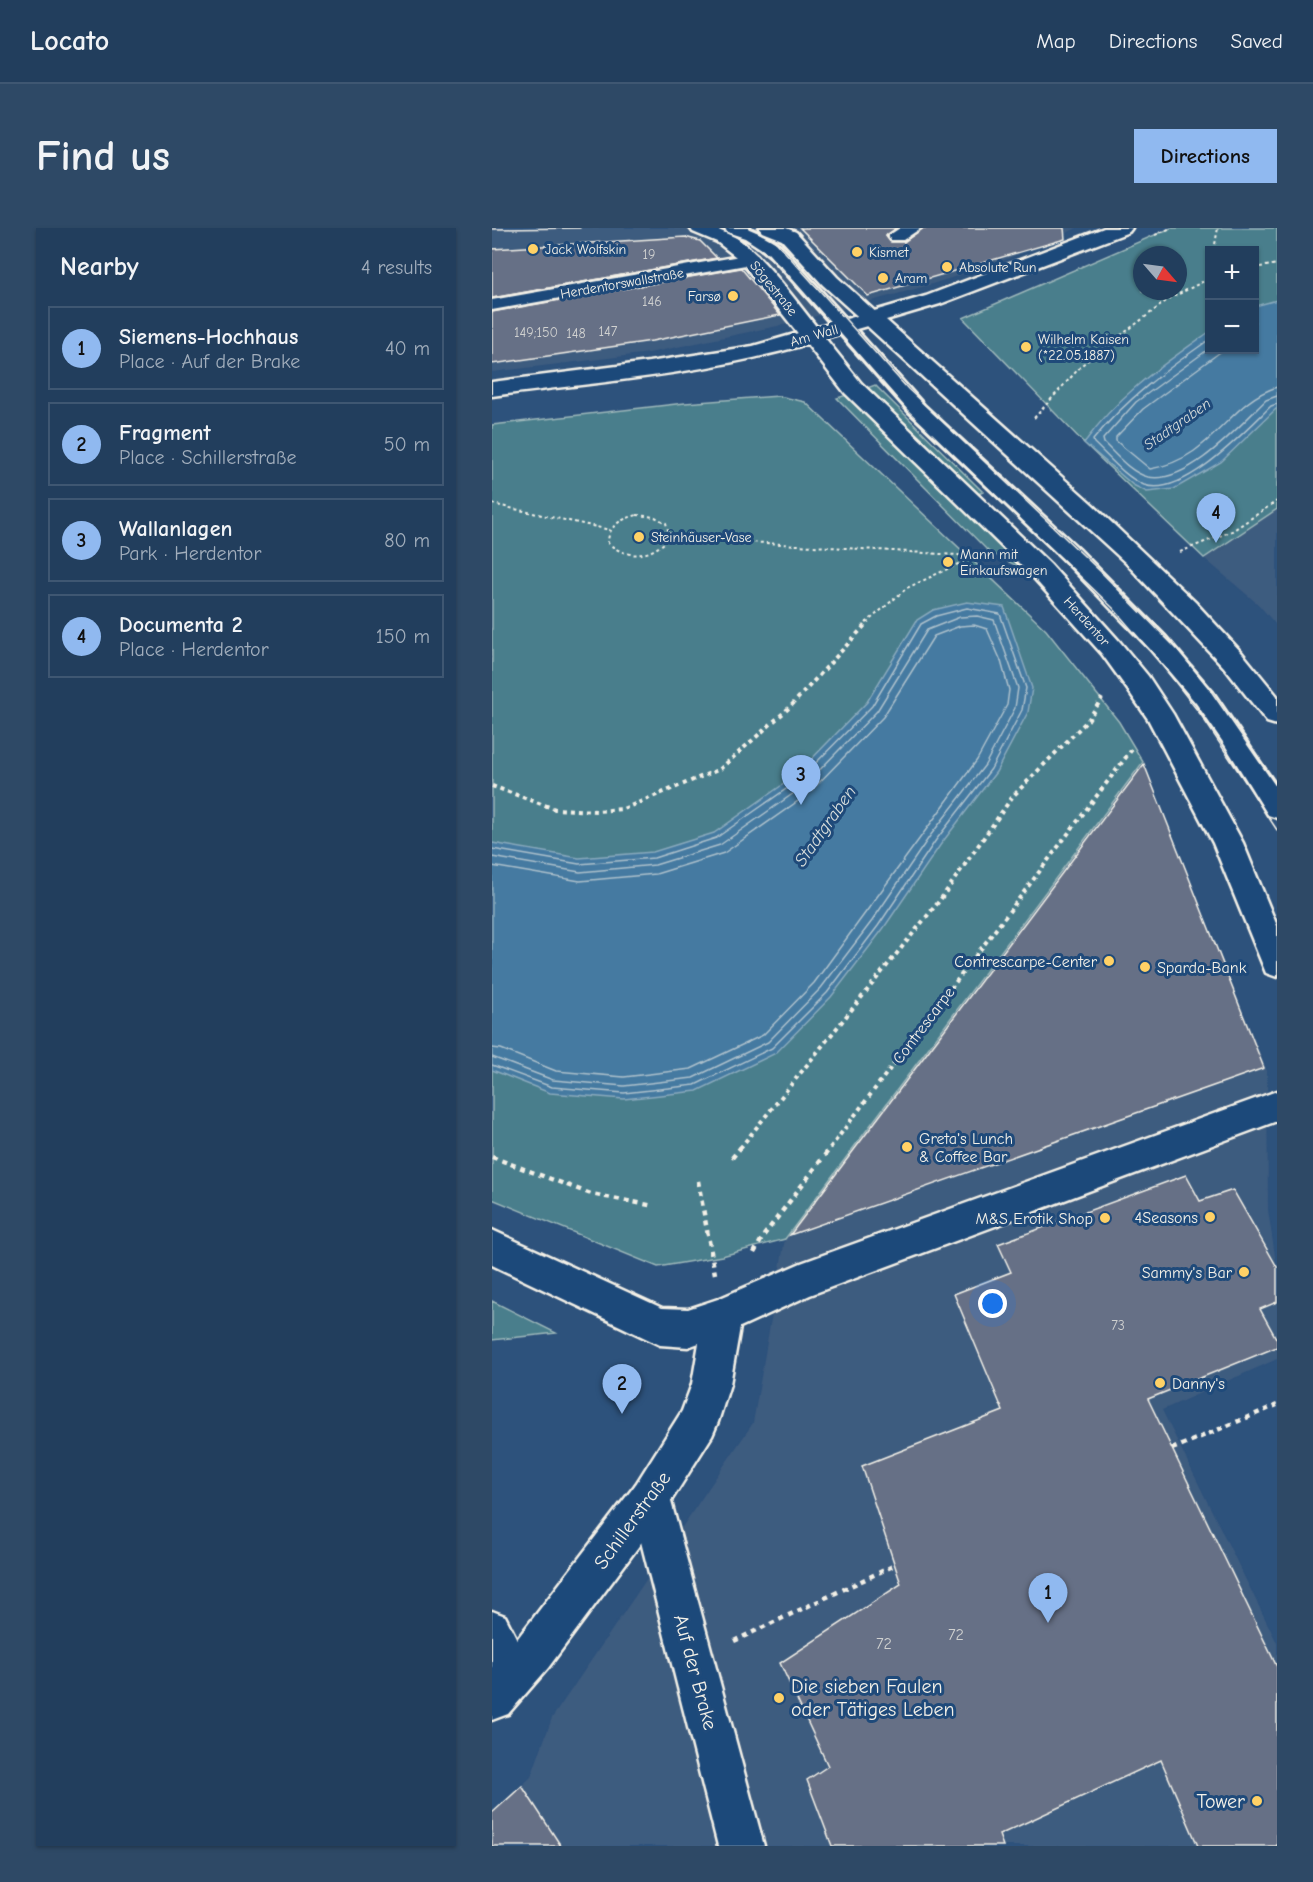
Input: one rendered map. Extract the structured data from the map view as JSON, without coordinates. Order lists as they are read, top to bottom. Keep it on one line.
{"streets":{"main road":["Sögestraße","Am Wall","Herdentor","Schillerstraße","Auf der Brake"],"lane":["Herdentorswallstraße"],"path":["Contrescarpe"]},"crossings":[["Herdentorswallstraße","Sögestraße"],["Sögestraße","Am Wall"],["Sögestraße","Herdentor"],["Am Wall","Herdentor"],["Herdentor","Contrescarpe"],["Contrescarpe","Schillerstraße"],["Schillerstraße","Auf der Brake"]],"water":["Stadtgraben"],"places":["Jack Wolfskin","Kismet","Absolute Run","Aram","Farsø","Wilhelm Kaisen (*22.05.1887)","Steinhäuser-Vase","Mann mit Einkaufswagen","Contrescarpe-Center","Sparda-Bank","Greta's Lunch & Coffee Bar","4Seasons","M&S Erotik Shop","Sammy's Bar","Danny's","Die sieben Faulen oder Tätiges Leben","Tower"],"house_numbers":["19","146","147","149;150","148","73","72","72"],"north":"bottom right","page":{"header":"Locato","nav":["Map","Directions","Saved"],"buttons":"Directions","title":"Find us","heading":["Nearby","4 results"],"map_buttons":["+","−"],"list":[{"mark":"1","name":"Siemens-Hochhaus","note":"Place · Auf der Brake","value":"40 m"},{"mark":"2","name":"Fragment","note":"Place · Schillerstraße","value":"50 m"},{"mark":"3","name":"Wallanlagen","note":"Park · Herdentor","value":"80 m"},{"mark":"4","name":"Documenta 2","note":"Place · Herdentor","value":"150 m"}],"pins":["4","3","2","1"]}}
